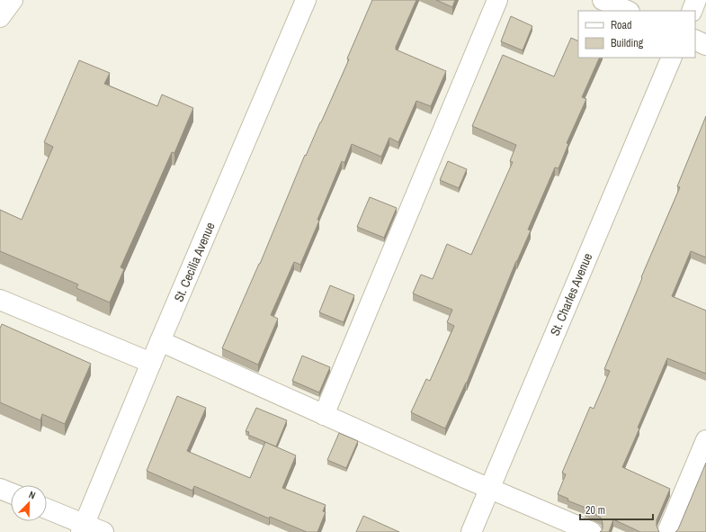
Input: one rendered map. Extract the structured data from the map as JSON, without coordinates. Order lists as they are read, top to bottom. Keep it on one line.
{"streets":{"street":["St. Cecilia Avenue","St. Charles Avenue"]},"legend":["Road","Building"],"scale_bar":"20 m","north":"top right"}
